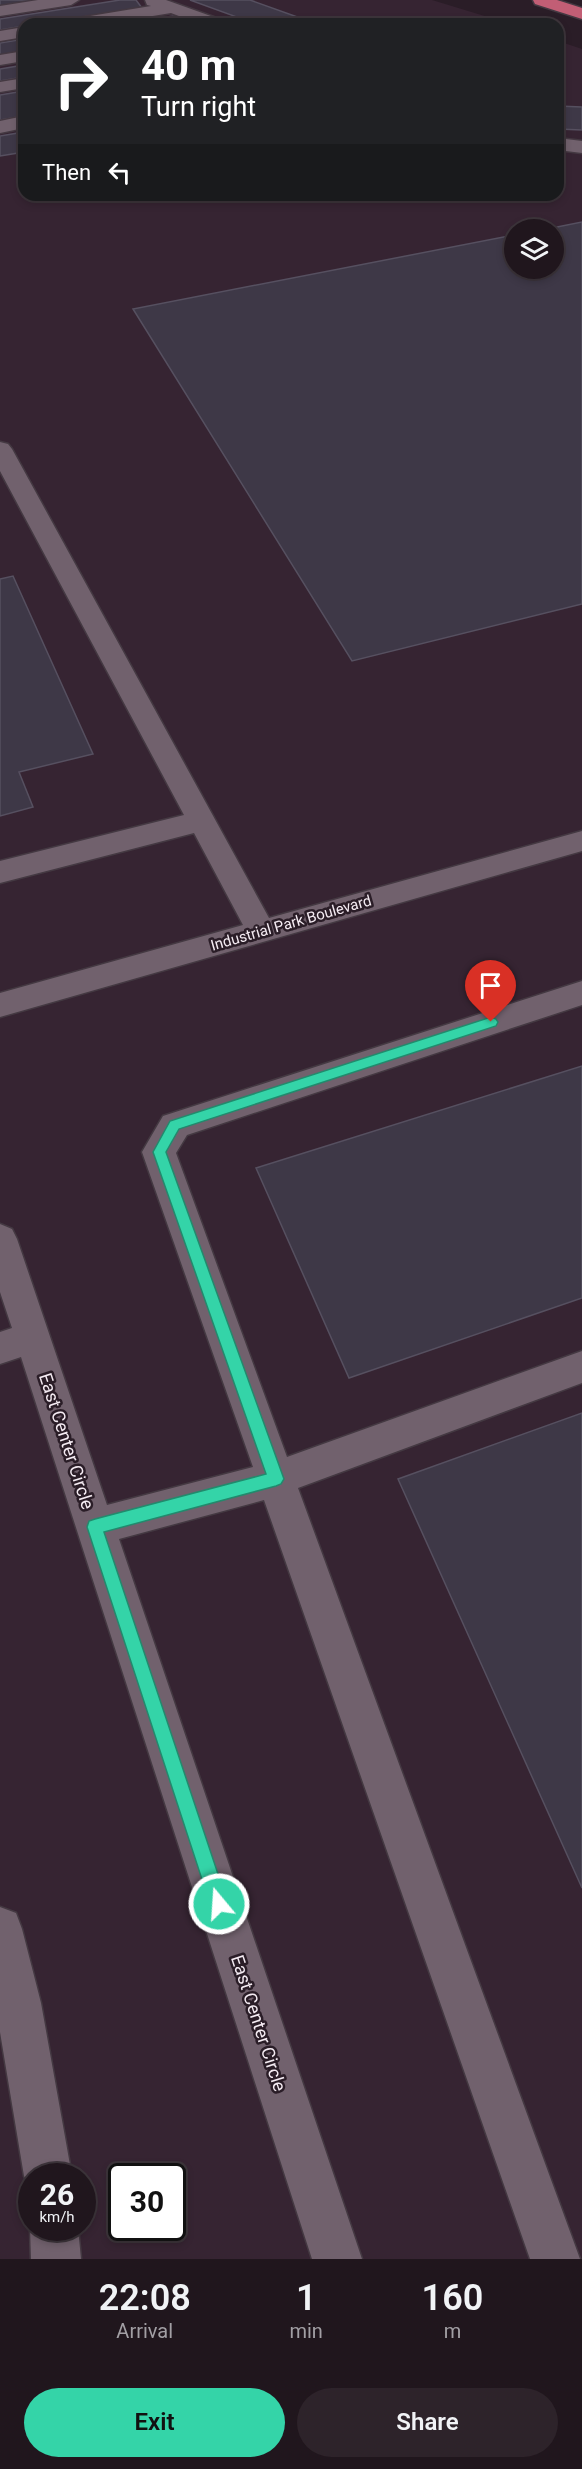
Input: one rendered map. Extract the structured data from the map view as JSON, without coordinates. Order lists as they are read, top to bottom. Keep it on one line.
{"streets":{"street":["Industrial Park Boulevard","East Center Circle"]},"page":{"turn":["40 m","Turn right"],"then":"Then","speed":"26 km/h","limit":"30","eta":["22:08","Arrival","1","min","160","m"],"buttons":["Exit","Share"]}}
